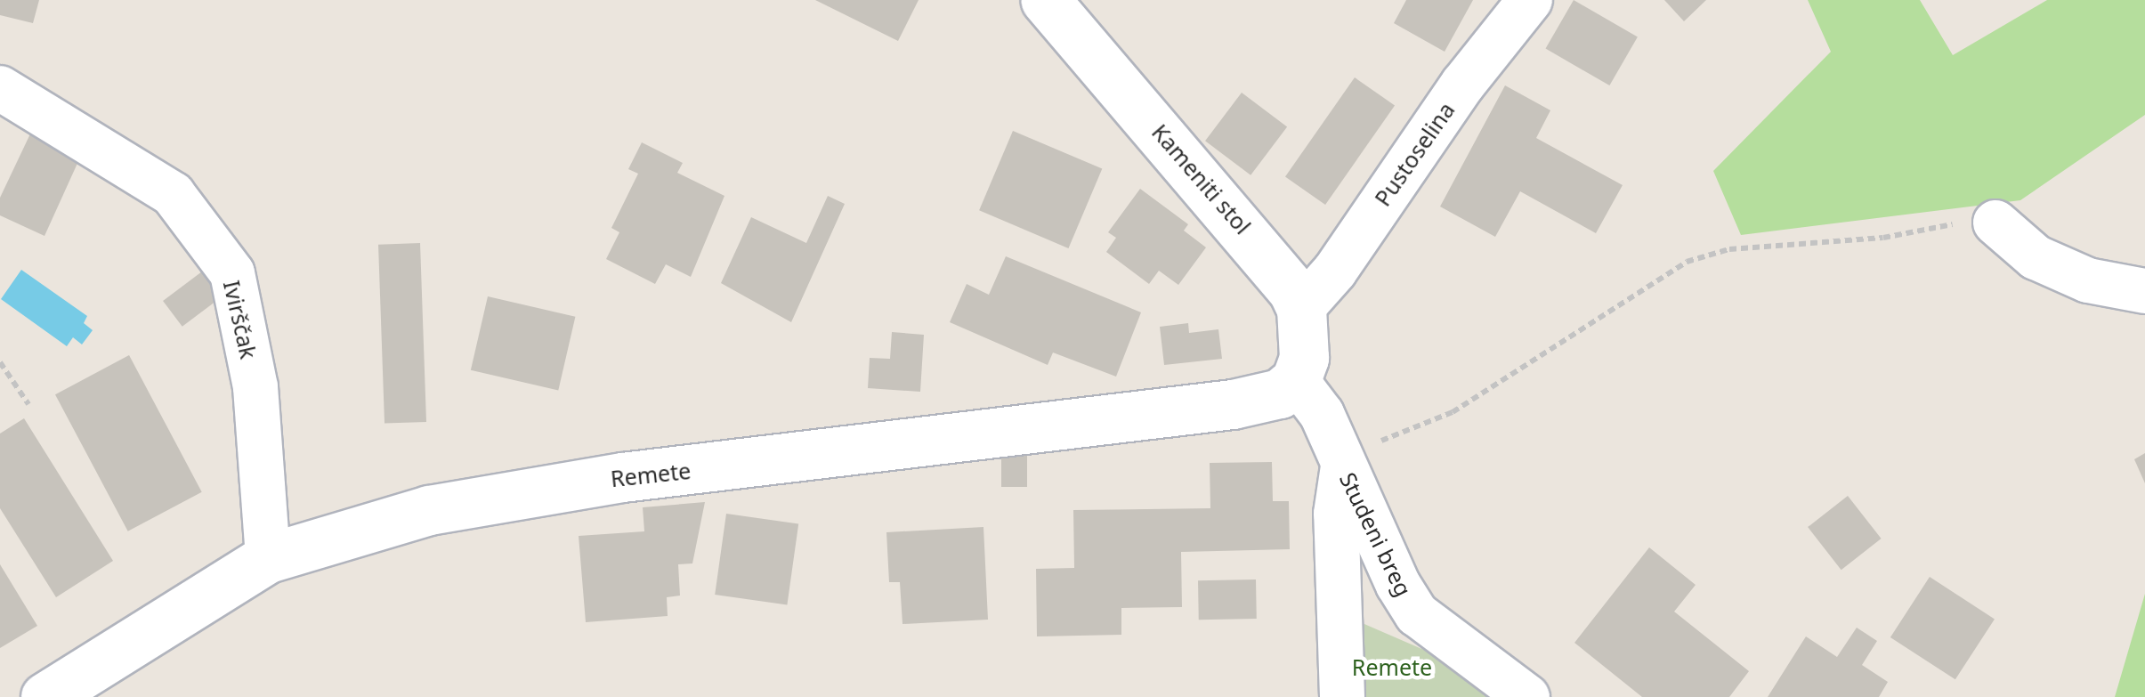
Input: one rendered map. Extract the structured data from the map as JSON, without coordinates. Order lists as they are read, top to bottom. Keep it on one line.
{"streets":{"main road":["Kameniti stol","Remete"],"street":["Pustoselina","Ivirščak","Studeni breg"]},"crossings":[["Pustoselina","Kameniti stol"],["Ivirščak","Remete"],["Remete","Studeni breg"]],"parks":["Remete"]}
